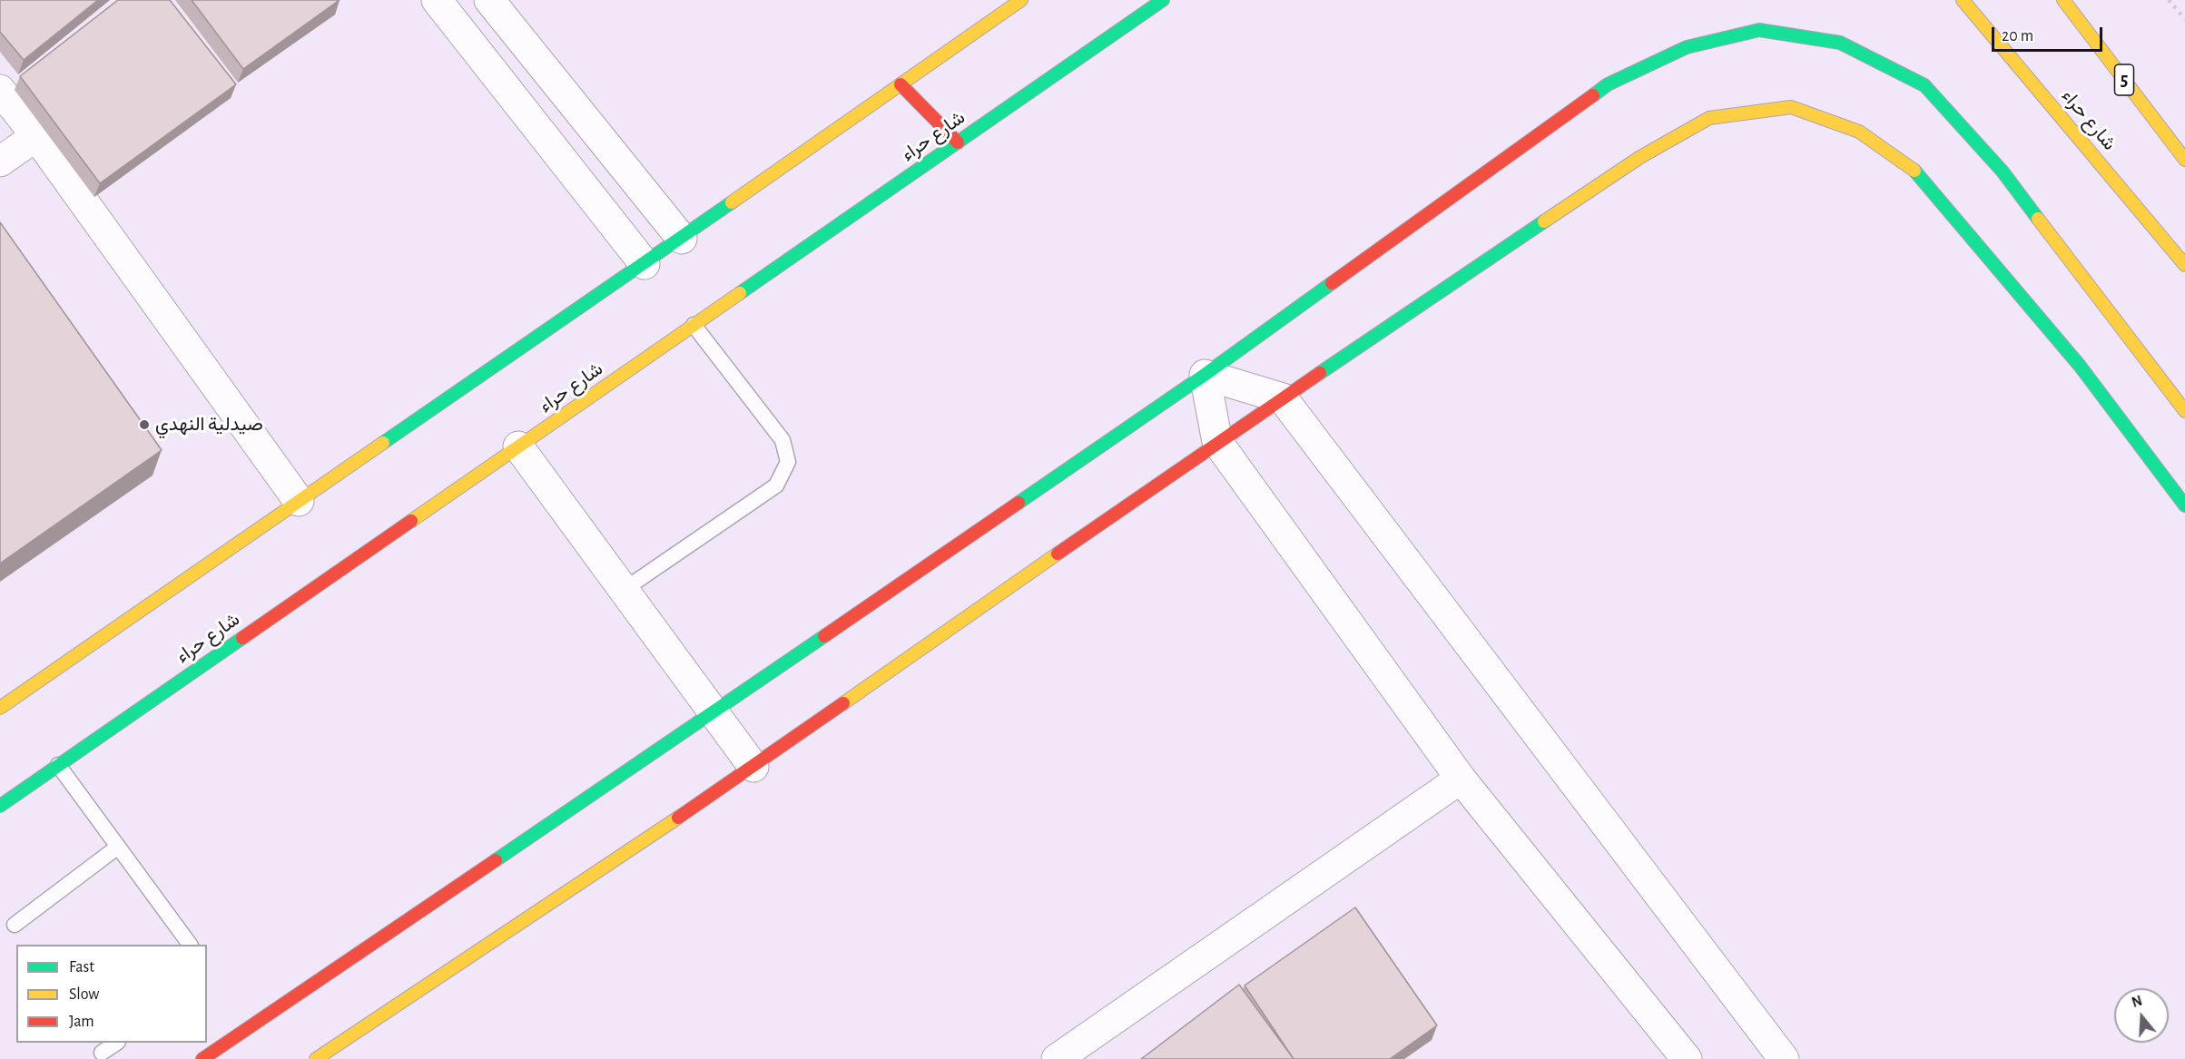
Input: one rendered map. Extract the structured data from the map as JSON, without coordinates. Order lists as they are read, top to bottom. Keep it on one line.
{"streets":{"main road":["5","شارع حراء"]},"places":["صيدلية النهدي"],"legend":["Fast","Slow","Jam"],"scale_bar":"20 m","north":"top"}
